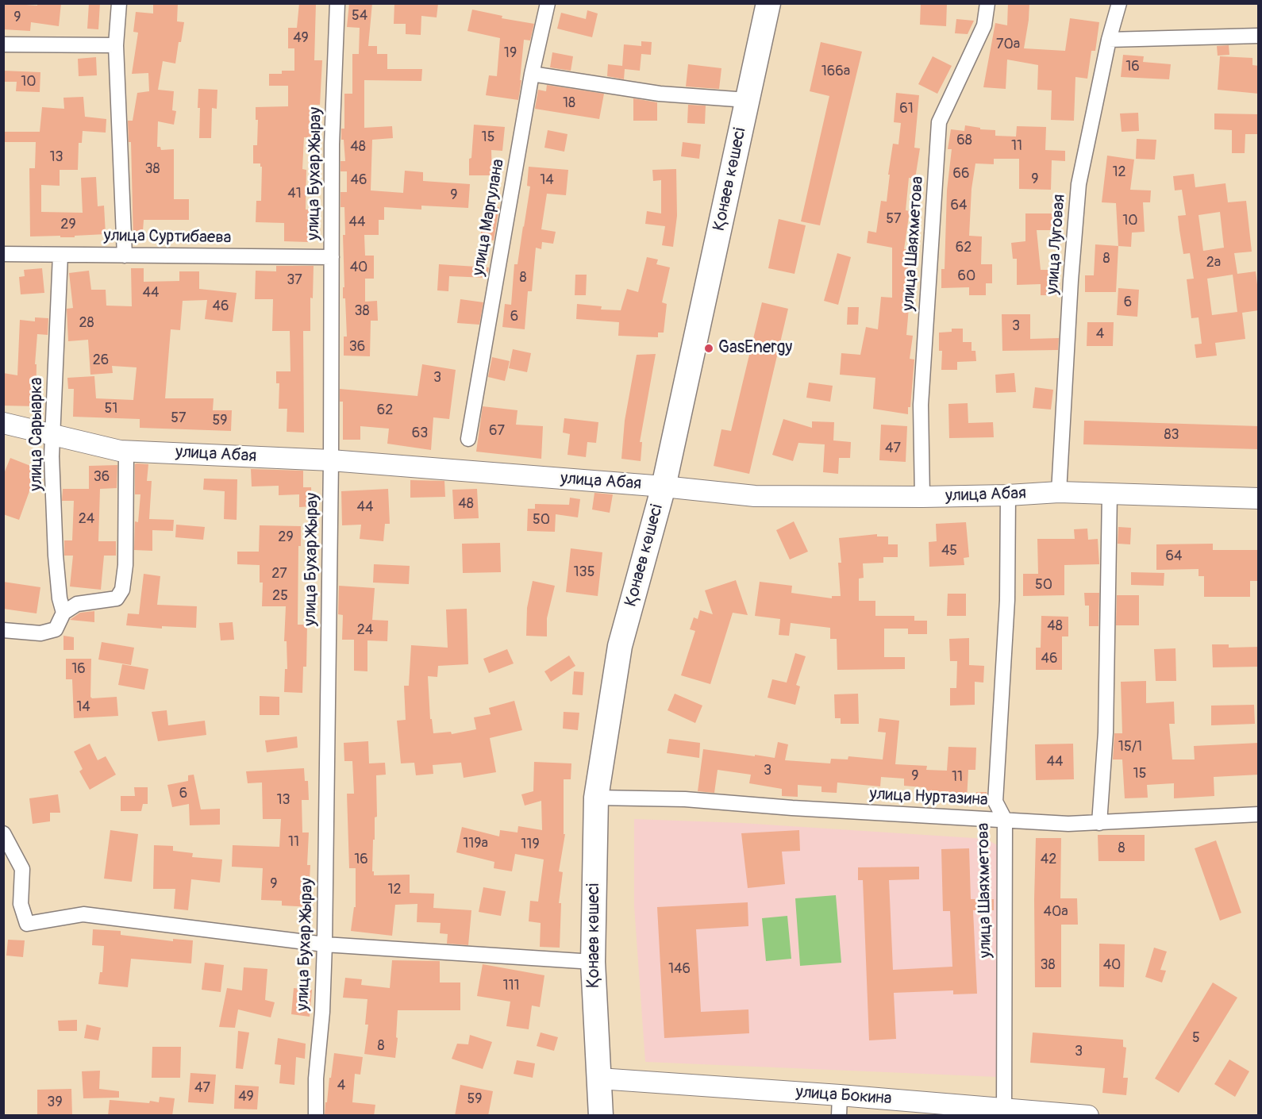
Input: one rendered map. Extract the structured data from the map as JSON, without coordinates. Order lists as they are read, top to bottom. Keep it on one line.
{"streets":{"main road":["Қонаев көшесі"],"street":["улица Бухар Жырау","улица Маргулана","улица Суртибаева","улица Шаяхметова","улица Луговая","улица Сарыарка","улица Абая","улица Нуртазина","улица Бокина"]},"crossings":[["улица Бухар Жырау","улица Суртибаева"],["улица Бухар Жырау","улица Абая"],["Қонаев көшесі","улица Абая"],["Қонаев көшесі","улица Нуртазина"],["Қонаев көшесі","улица Бокина"],["улица Суртибаева","улица Сарыарка"],["улица Шаяхметова","улица Абая"],["улица Шаяхметова","улица Нуртазина"],["улица Шаяхметова","улица Бокина"],["улица Луговая","улица Абая"],["улица Сарыарка","улица Абая"]],"places":["GasEnergy"],"house_numbers":["54","9","49","70а","19","16","166а","10","18","61","15","68","11","48","13","38","12","66","9","46","14","41","9","64","57","10","44","29","62","8","2а","40","60","8","37","44","6","46","38","6","28","3","4","36","26","3","51","62","57","59","67","63","83","47","36","48","44","24","50","29","45","64","135","27","50","25","48","24","46","16","14","15/1","44","3","15","9","11","6","13","11","119а","119","8","16","42","9","12","40а","38","40","146","111","5","8","3","4","47","49","59","39"]}
